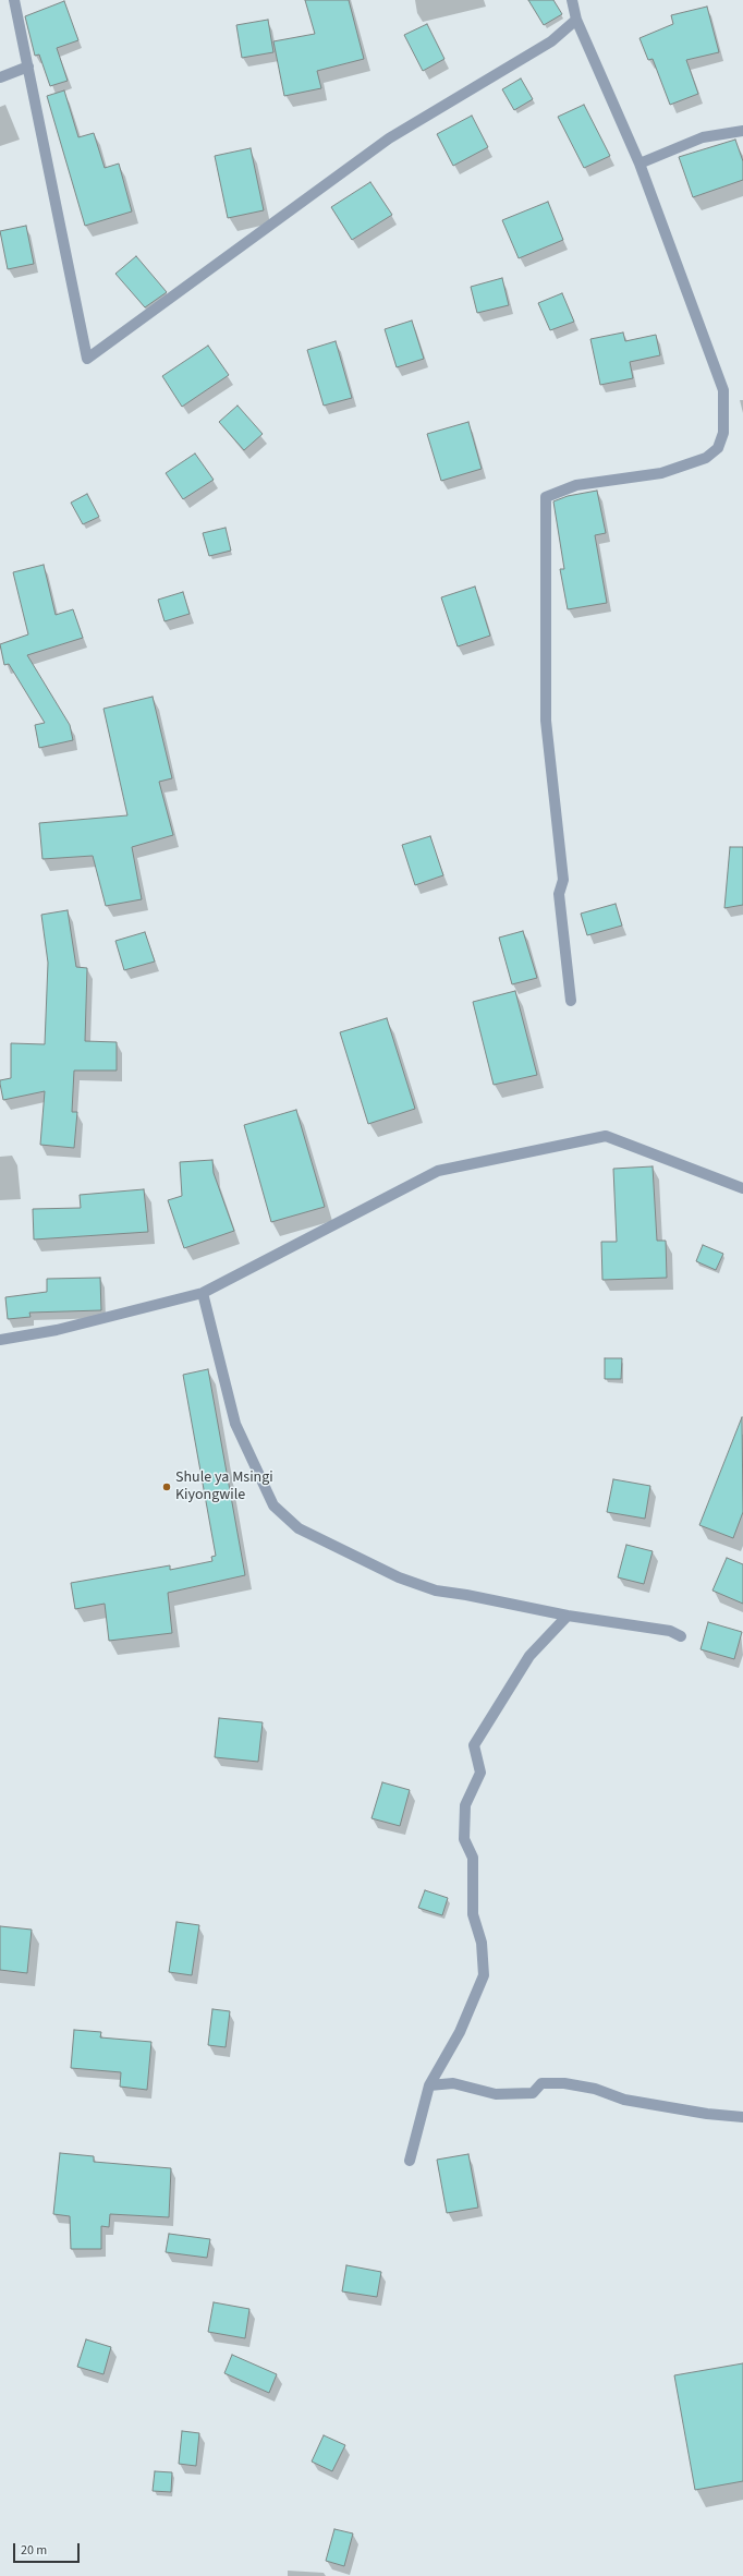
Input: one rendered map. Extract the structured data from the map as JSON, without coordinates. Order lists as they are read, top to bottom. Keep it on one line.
{"places":["Shule ya Msingi Kiyongwile"],"scale_bar":"20 m"}
